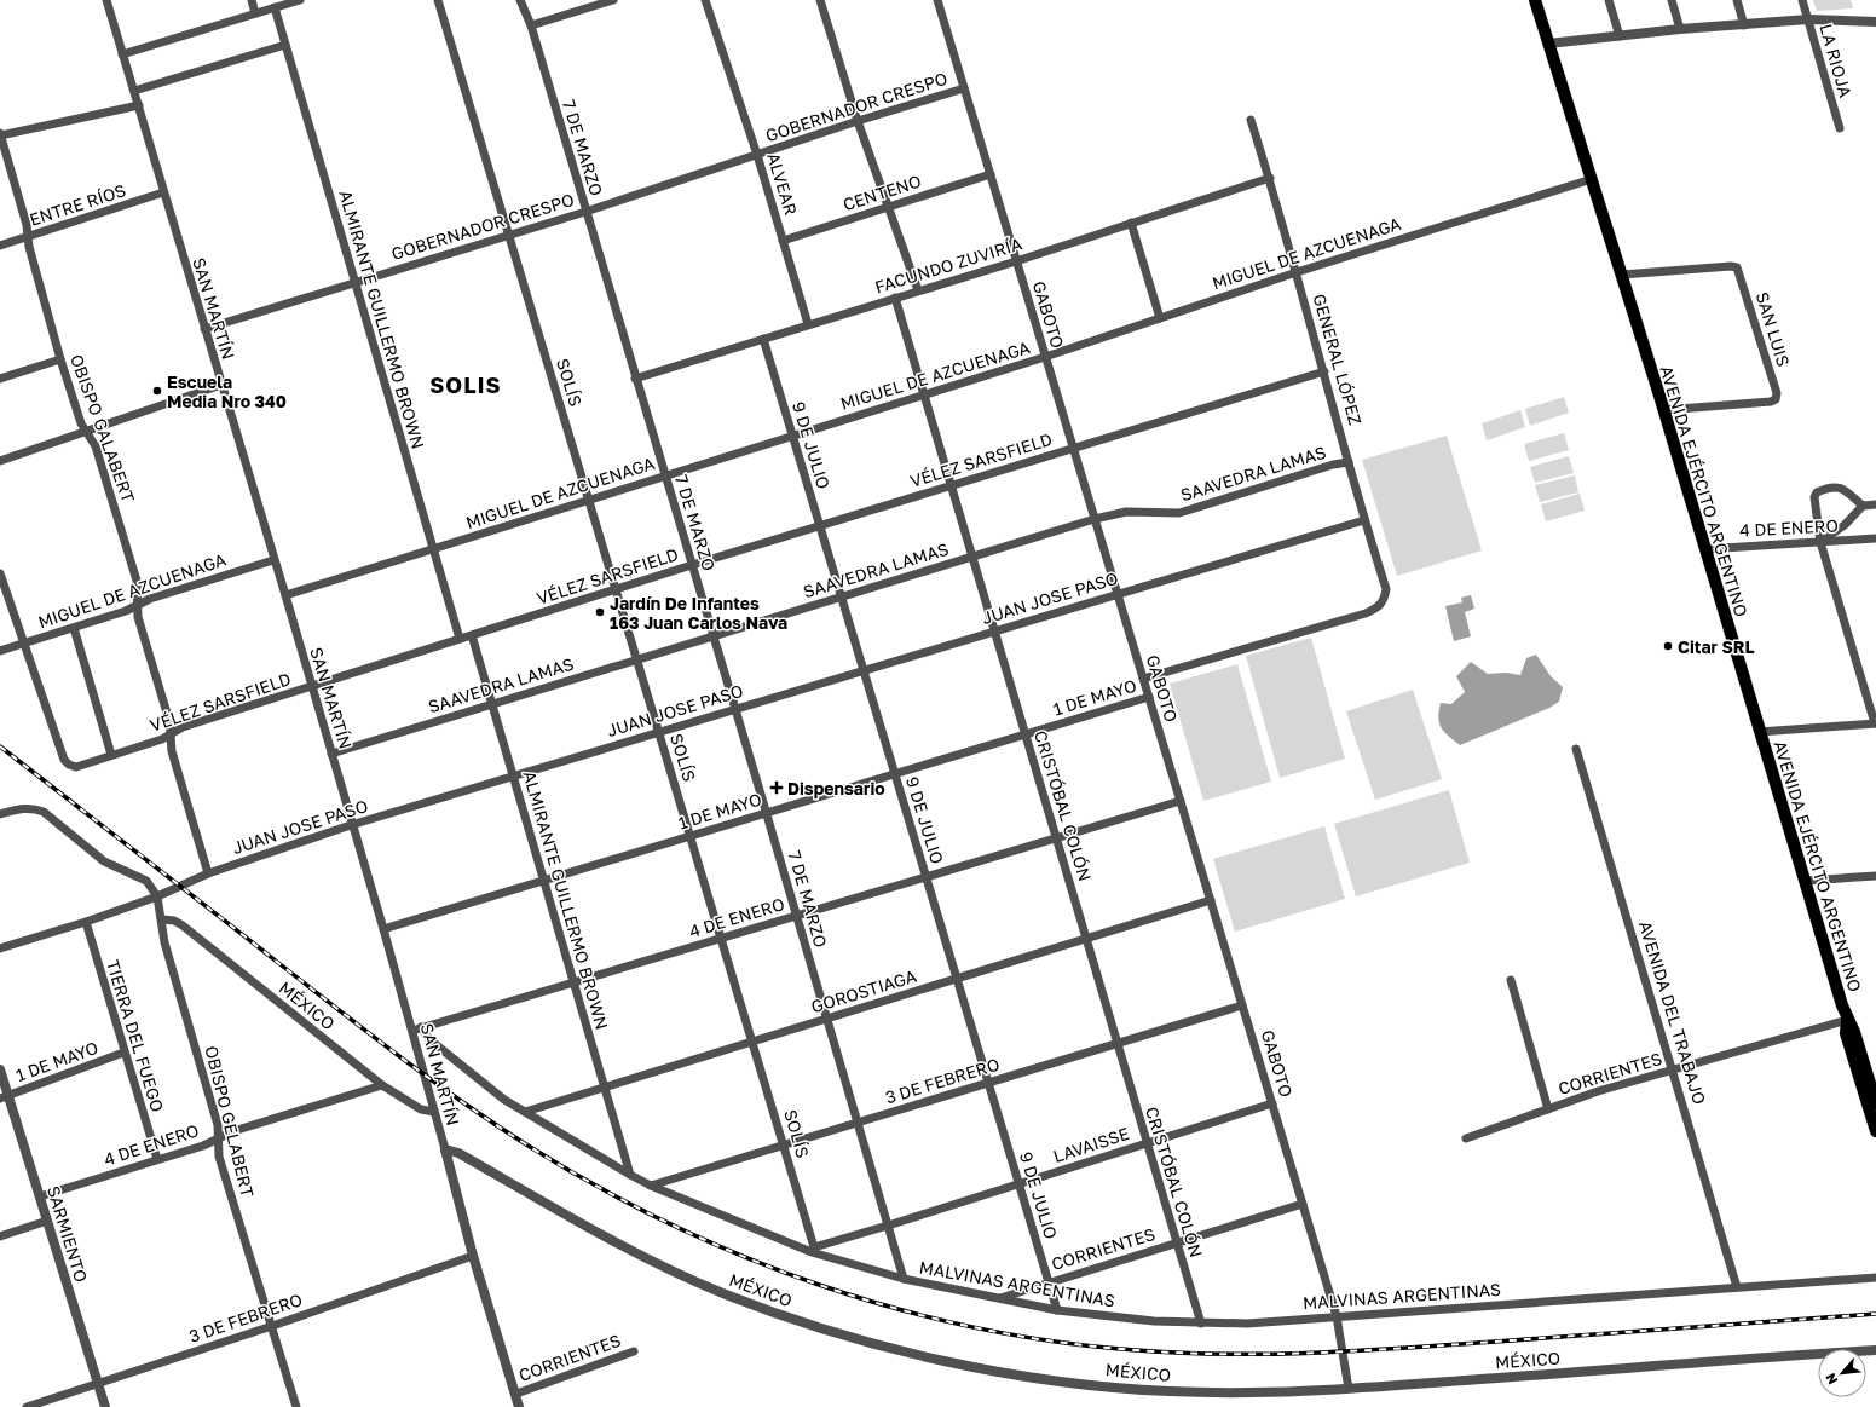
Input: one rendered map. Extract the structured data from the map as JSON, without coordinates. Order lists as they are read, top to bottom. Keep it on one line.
{"streets":{"main road":["AVENIDA EJÉRCITO ARGENTINO"],"street":["LA RIOJA","GOBERNADOR CRESPO","7 DE MARZO","ALVEAR","CENTENO","ENTRE RÍOS","MIGUEL DE AZCUENAGA","FACUNDO ZUVIRÍA","SAN MARTÍN","GABOTO","ALMIRANTE GUILLERMO BROWN","SAN LUIS","GENERAL LÓPEZ","SOLÍS","OBISPO GALABERT","9 DE JULIO","VÉLEZ SARSFIELD","SAAVEDRA LAMAS","4 DE ENERO","JUAN JOSE PASO","1 DE MAYO","CRISTÓBAL COLÓN","GOROSTIAGA","MÉXICO","AVENIDA DEL TRABAJO","TIERRA DEL FUEGO","CORRIENTES","3 DE FEBRERO","OBISPO GELABERT","LAVAISSE","SARMIENTO","MALVINAS ARGENTINAS"]},"crossings":[["GOBERNADOR CRESPO","7 DE MARZO"],["GOBERNADOR CRESPO","ALVEAR"],["GOBERNADOR CRESPO","SAN MARTÍN"],["GOBERNADOR CRESPO","GABOTO"],["GOBERNADOR CRESPO","ALMIRANTE GUILLERMO BROWN"],["GOBERNADOR CRESPO","SOLÍS"],["7 DE MARZO","MIGUEL DE AZCUENAGA"],["7 DE MARZO","FACUNDO ZUVIRÍA"],["7 DE MARZO","VÉLEZ SARSFIELD"],["7 DE MARZO","SAAVEDRA LAMAS"],["7 DE MARZO","4 DE ENERO"],["7 DE MARZO","JUAN JOSE PASO"],["7 DE MARZO","1 DE MAYO"],["7 DE MARZO","GOROSTIAGA"],["7 DE MARZO","3 DE FEBRERO"],["7 DE MARZO","LAVAISSE"],["7 DE MARZO","MALVINAS ARGENTINAS"],["ALVEAR","CENTENO"],["ALVEAR","FACUNDO ZUVIRÍA"],["CENTENO","GABOTO"],["ENTRE RÍOS","SAN MARTÍN"],["ENTRE RÍOS","OBISPO GALABERT"],["MIGUEL DE AZCUENAGA","SAN MARTÍN"],["MIGUEL DE AZCUENAGA","GABOTO"],["MIGUEL DE AZCUENAGA","ALMIRANTE GUILLERMO BROWN"],["MIGUEL DE AZCUENAGA","GENERAL LÓPEZ"],["MIGUEL DE AZCUENAGA","SOLÍS"],["MIGUEL DE AZCUENAGA","OBISPO GALABERT"],["MIGUEL DE AZCUENAGA","9 DE JULIO"],["MIGUEL DE AZCUENAGA","VÉLEZ SARSFIELD"],["MIGUEL DE AZCUENAGA","AVENIDA EJÉRCITO ARGENTINO"],["MIGUEL DE AZCUENAGA","CRISTÓBAL COLÓN"],["FACUNDO ZUVIRÍA","GABOTO"],["FACUNDO ZUVIRÍA","GENERAL LÓPEZ"],["FACUNDO ZUVIRÍA","9 DE JULIO"],["FACUNDO ZUVIRÍA","CRISTÓBAL COLÓN"],["SAN MARTÍN","VÉLEZ SARSFIELD"],["SAN MARTÍN","SAAVEDRA LAMAS"],["SAN MARTÍN","4 DE ENERO"],["SAN MARTÍN","JUAN JOSE PASO"],["SAN MARTÍN","1 DE MAYO"],["SAN MARTÍN","MÉXICO"],["SAN MARTÍN","CORRIENTES"],["SAN MARTÍN","3 DE FEBRERO"],["SAN MARTÍN","MALVINAS ARGENTINAS"],["GABOTO","VÉLEZ SARSFIELD"],["GABOTO","SAAVEDRA LAMAS"],["GABOTO","4 DE ENERO"],["GABOTO","JUAN JOSE PASO"],["GABOTO","1 DE MAYO"],["GABOTO","GOROSTIAGA"],["GABOTO","MÉXICO"],["GABOTO","CORRIENTES"],["GABOTO","3 DE FEBRERO"],["GABOTO","LAVAISSE"],["GABOTO","MALVINAS ARGENTINAS"],["ALMIRANTE GUILLERMO BROWN","VÉLEZ SARSFIELD"],["ALMIRANTE GUILLERMO BROWN","SAAVEDRA LAMAS"],["ALMIRANTE GUILLERMO BROWN","4 DE ENERO"],["ALMIRANTE GUILLERMO BROWN","JUAN JOSE PASO"],["ALMIRANTE GUILLERMO BROWN","1 DE MAYO"],["ALMIRANTE GUILLERMO BROWN","GOROSTIAGA"],["ALMIRANTE GUILLERMO BROWN","MALVINAS ARGENTINAS"],["SAN LUIS","AVENIDA EJÉRCITO ARGENTINO"],["GENERAL LÓPEZ","VÉLEZ SARSFIELD"],["GENERAL LÓPEZ","SAAVEDRA LAMAS"],["GENERAL LÓPEZ","JUAN JOSE PASO"],["GENERAL LÓPEZ","1 DE MAYO"],["SOLÍS","VÉLEZ SARSFIELD"],["SOLÍS","SAAVEDRA LAMAS"],["SOLÍS","4 DE ENERO"],["SOLÍS","JUAN JOSE PASO"],["SOLÍS","1 DE MAYO"],["SOLÍS","GOROSTIAGA"],["SOLÍS","3 DE FEBRERO"],["SOLÍS","LAVAISSE"],["SOLÍS","MALVINAS ARGENTINAS"],["OBISPO GALABERT","VÉLEZ SARSFIELD"],["OBISPO GALABERT","JUAN JOSE PASO"],["9 DE JULIO","VÉLEZ SARSFIELD"],["9 DE JULIO","SAAVEDRA LAMAS"],["9 DE JULIO","4 DE ENERO"],["9 DE JULIO","JUAN JOSE PASO"],["9 DE JULIO","1 DE MAYO"],["9 DE JULIO","GOROSTIAGA"],["9 DE JULIO","CORRIENTES"],["9 DE JULIO","3 DE FEBRERO"],["9 DE JULIO","LAVAISSE"],["9 DE JULIO","MALVINAS ARGENTINAS"],["VÉLEZ SARSFIELD","CRISTÓBAL COLÓN"],["SAAVEDRA LAMAS","CRISTÓBAL COLÓN"],["AVENIDA EJÉRCITO ARGENTINO","4 DE ENERO"],["AVENIDA EJÉRCITO ARGENTINO","CORRIENTES"],["4 DE ENERO","CRISTÓBAL COLÓN"],["4 DE ENERO","MÉXICO"],["4 DE ENERO","TIERRA DEL FUEGO"],["4 DE ENERO","OBISPO GELABERT"],["4 DE ENERO","SARMIENTO"],["4 DE ENERO","MALVINAS ARGENTINAS"],["JUAN JOSE PASO","CRISTÓBAL COLÓN"],["JUAN JOSE PASO","TIERRA DEL FUEGO"],["JUAN JOSE PASO","OBISPO GELABERT"],["1 DE MAYO","CRISTÓBAL COLÓN"],["1 DE MAYO","TIERRA DEL FUEGO"],["1 DE MAYO","SARMIENTO"],["CRISTÓBAL COLÓN","GOROSTIAGA"],["CRISTÓBAL COLÓN","CORRIENTES"],["CRISTÓBAL COLÓN","3 DE FEBRERO"],["CRISTÓBAL COLÓN","LAVAISSE"],["CRISTÓBAL COLÓN","MALVINAS ARGENTINAS"],["GOROSTIAGA","MALVINAS ARGENTINAS"],["MÉXICO","OBISPO GELABERT"],["AVENIDA DEL TRABAJO","CORRIENTES"],["AVENIDA DEL TRABAJO","MALVINAS ARGENTINAS"],["CORRIENTES","MALVINAS ARGENTINAS"],["3 DE FEBRERO","OBISPO GELABERT"],["3 DE FEBRERO","SARMIENTO"],["3 DE FEBRERO","MALVINAS ARGENTINAS"],["LAVAISSE","MALVINAS ARGENTINAS"]],"districts":["SOLIS"],"places":{"other":["Escuela Media Nro 340","Jardín De Infantes 163 Juan Carlos Nava","Citar SRL"],"health":["Dispensario"]},"north":"bottom left"}
